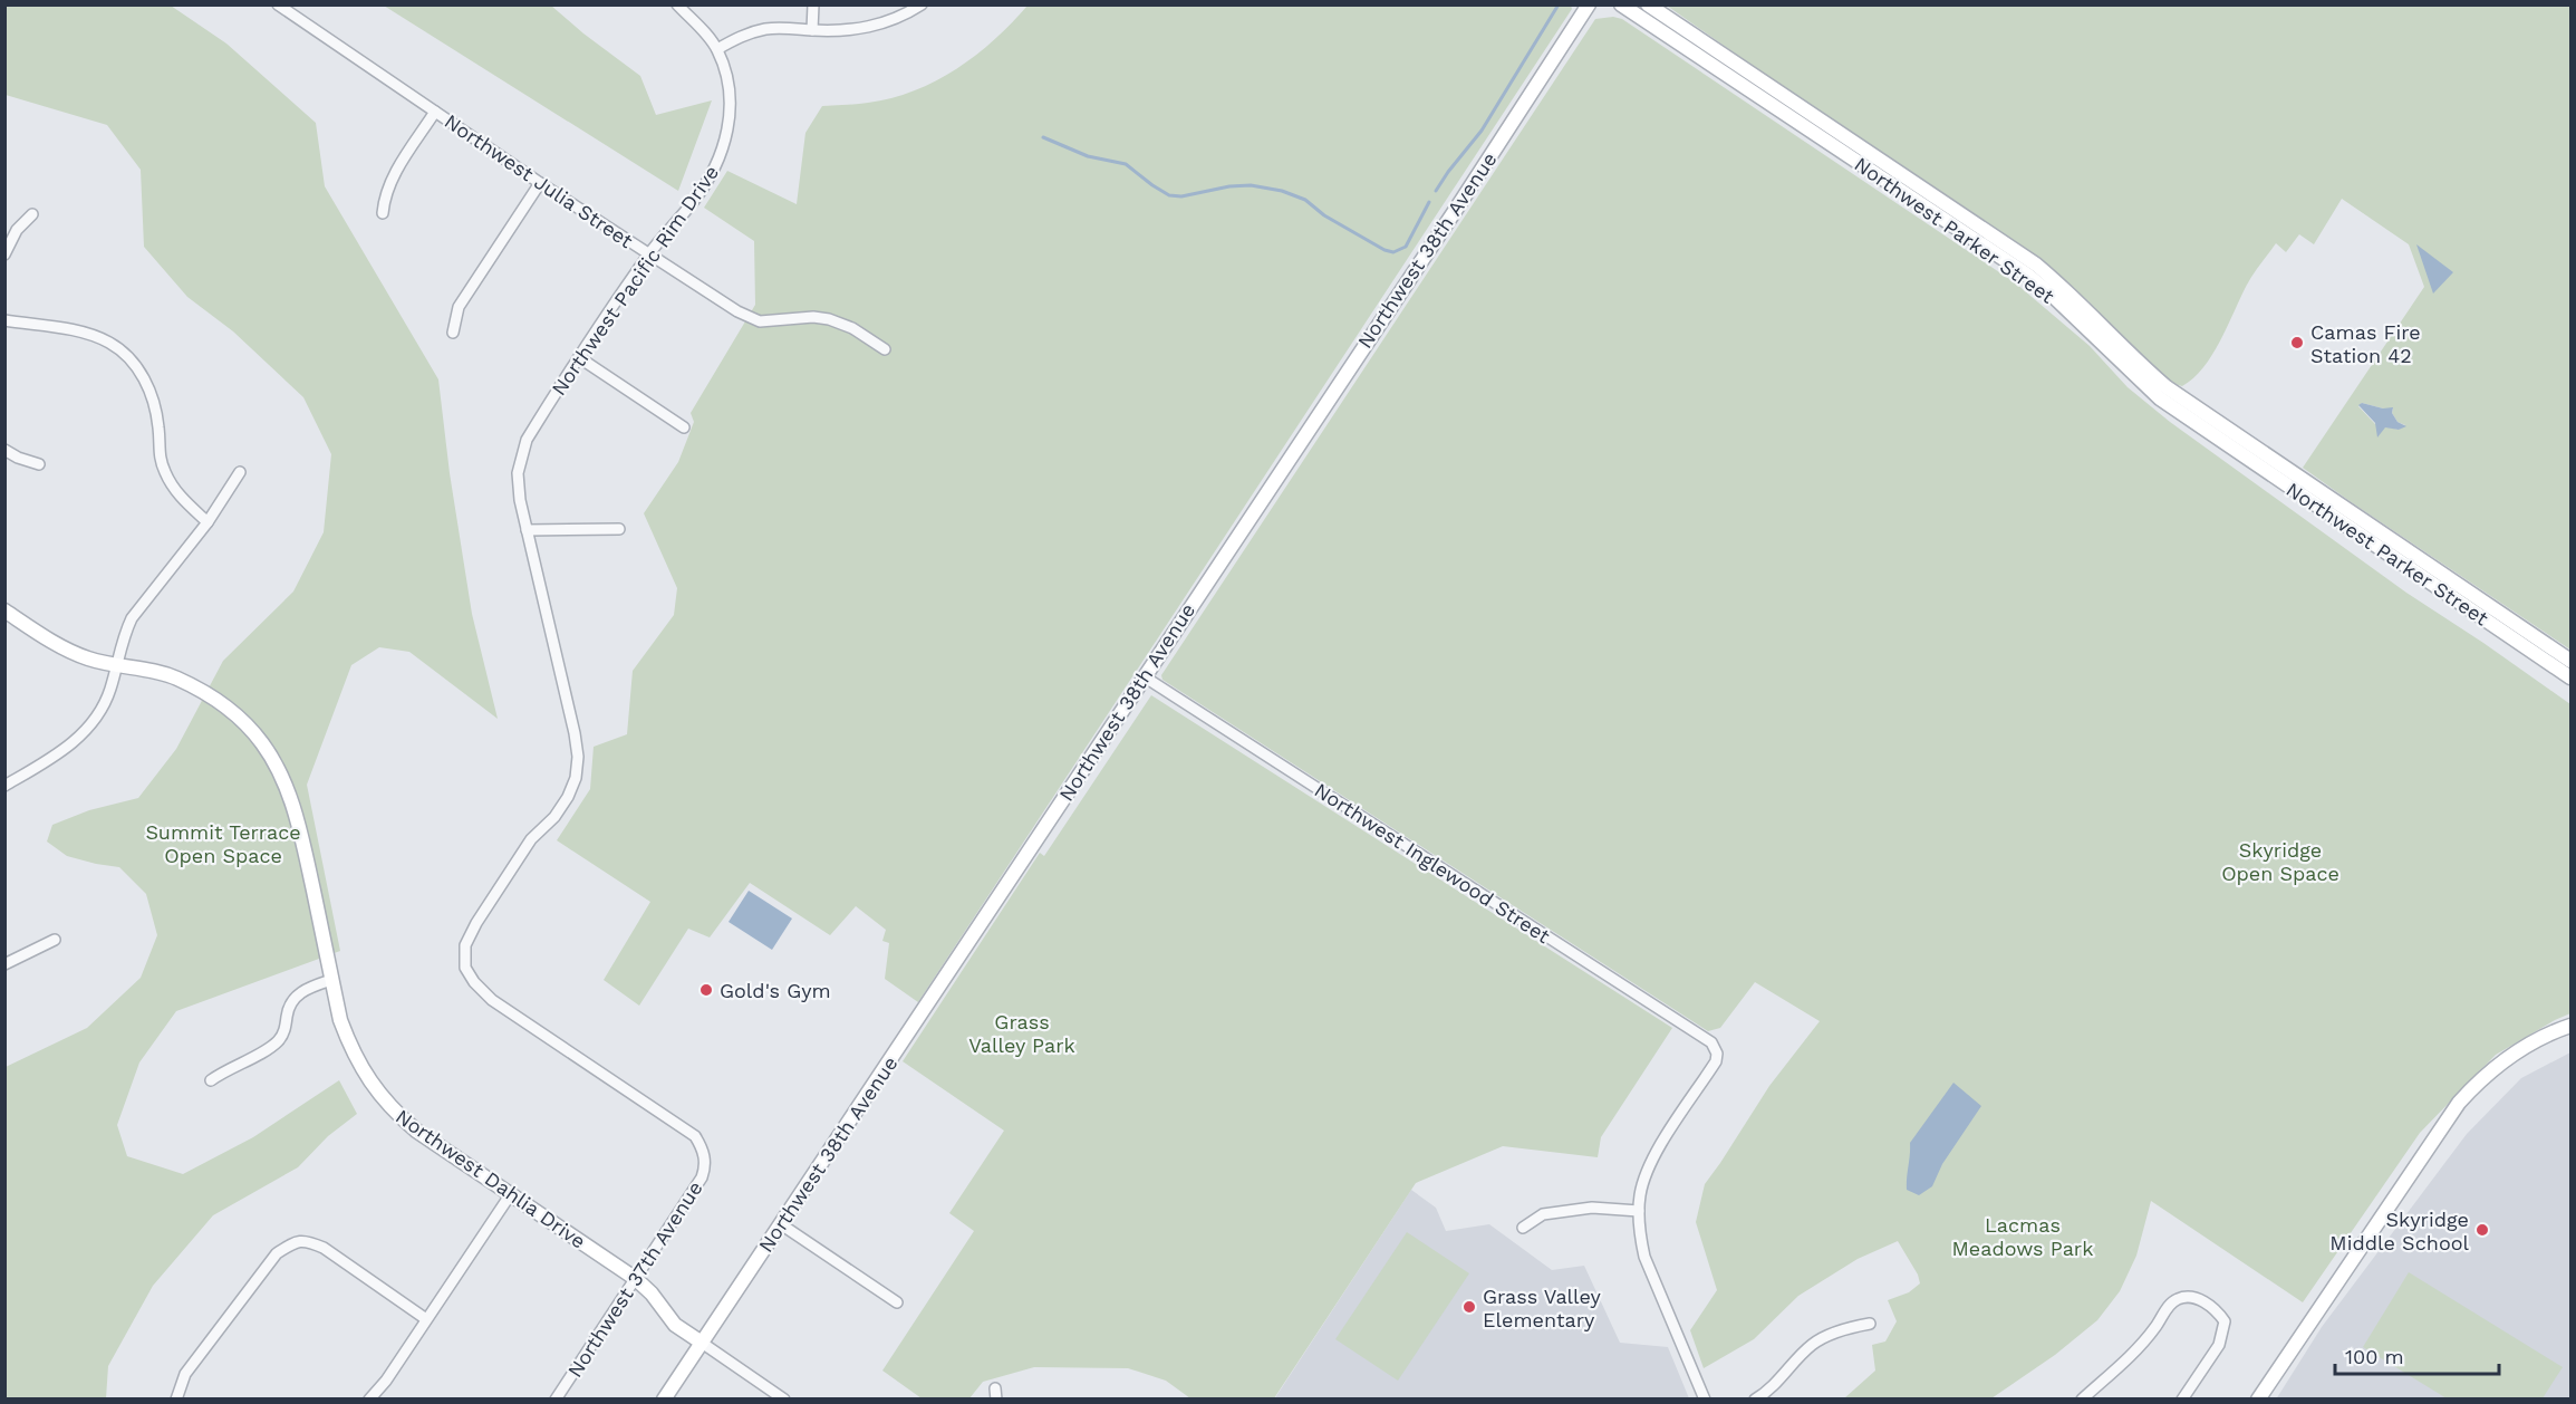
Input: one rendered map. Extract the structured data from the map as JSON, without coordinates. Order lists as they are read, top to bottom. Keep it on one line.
{"streets":{"street":["Northwest Julia Street","Northwest Parker Street","Northwest 38th Avenue","Northwest Pacific Rim Drive","Northwest Inglewood Street","Northwest Dahlia Drive","Northwest 37th Avenue"]},"crossings":[["Northwest Julia Street","Northwest Pacific Rim Drive"],["Northwest 38th Avenue","Northwest Inglewood Street"],["Northwest 38th Avenue","Northwest Dahlia Drive"],["Northwest Pacific Rim Drive","Northwest 37th Avenue"],["Northwest Dahlia Drive","Northwest 37th Avenue"]],"parks":["Summit Terrace Open Space","Skyridge Open Space","Grass Valley Park","Lacmas Meadows Park"],"places":["Camas Fire Station 42","Gold's Gym","Skyridge Middle School","Grass Valley Elementary"],"scale_bar":"100 m"}
